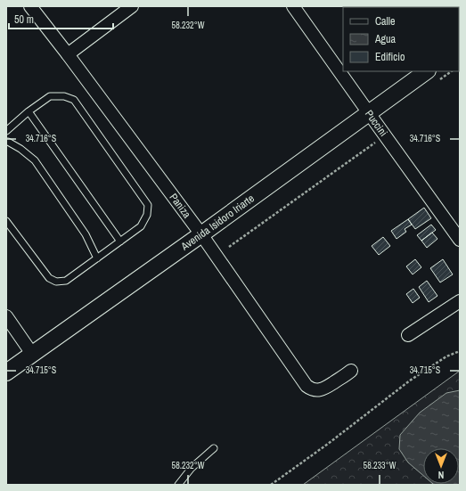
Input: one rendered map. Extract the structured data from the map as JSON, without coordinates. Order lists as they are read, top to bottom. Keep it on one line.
{"streets":{"street":["Puccini","Paniza","Avenida Isidoro Iriarte"]},"crossings":[["Puccini","Avenida Isidoro Iriarte"],["Paniza","Avenida Isidoro Iriarte"]],"legend":["Calle","Agua","Edificio"],"scale_bar":"50 m","north":"bottom","coordinates":["58.232°W","34.716°S","34.715°S","58.233°W"]}
